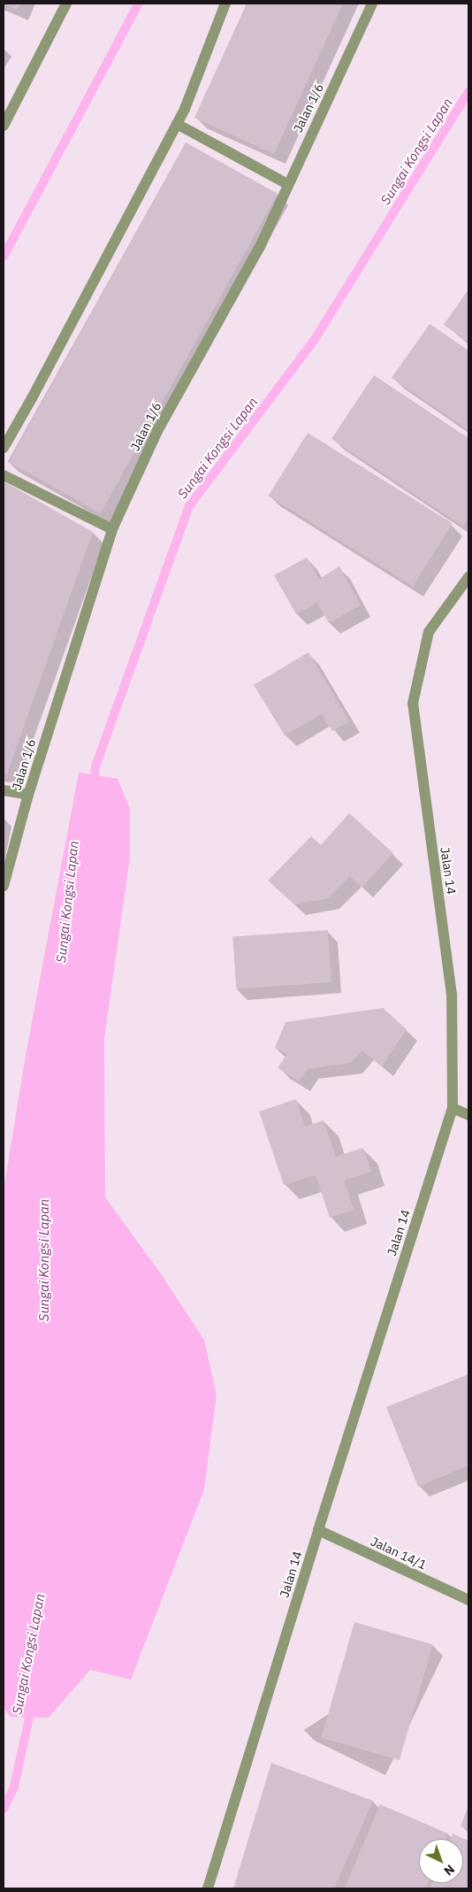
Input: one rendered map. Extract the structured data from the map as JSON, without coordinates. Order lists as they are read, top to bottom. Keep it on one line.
{"streets":{"street":["Jalan 1/6","Jalan 14","Jalan 14/1"]},"crossings":[["Jalan 14","Jalan 14/1"]],"water":["Sungai Kongsi Lapan"],"north":"bottom right"}
